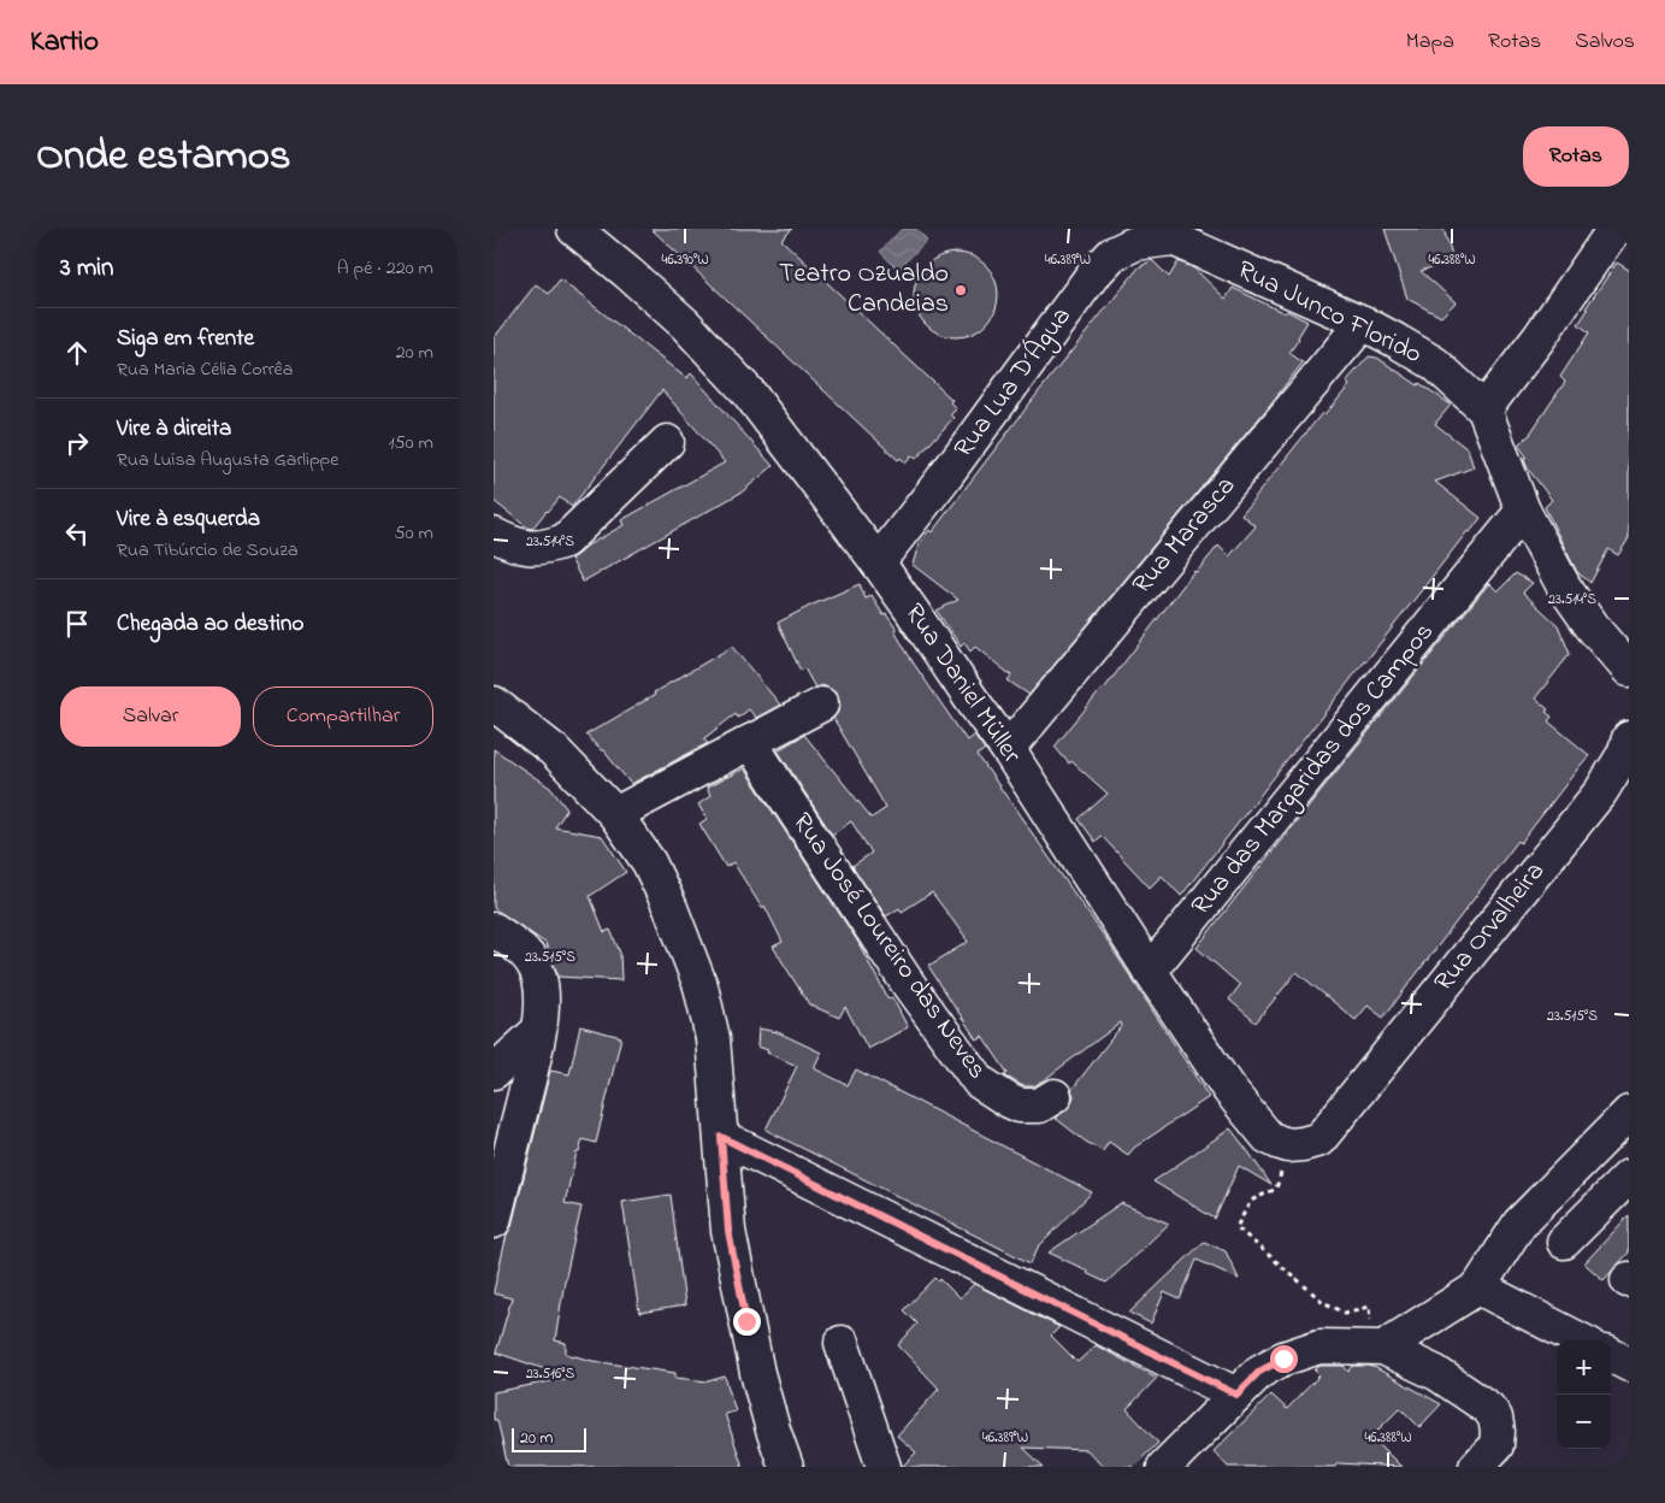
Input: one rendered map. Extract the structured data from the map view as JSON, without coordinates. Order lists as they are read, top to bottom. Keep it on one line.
{"streets":{"street":["Rua Junco Florido","Rua Lua D´Água","Rua Marasca","Rua Daniel Müller","Rua das Margaridas dos Campos","Rua Orvalheira","Rua José Loureiro das Neves"]},"crossings":[["Rua Junco Florido","Rua Lua D´Água"],["Rua Junco Florido","Rua Marasca"],["Rua Junco Florido","Rua das Margaridas dos Campos"],["Rua Lua D´Água","Rua Daniel Müller"],["Rua Marasca","Rua Daniel Müller"],["Rua Daniel Müller","Rua das Margaridas dos Campos"],["Rua Daniel Müller","Rua Orvalheira"]],"places":["Teatro Ozualdo Candeias"],"scale_bar":"20 m","page":{"header":"Kartio","nav":["Mapa","Rotas","Salvos"],"title":"Onde estamos","buttons":["Rotas",["Salvar","Compartilhar"]],"heading":["3 min","A pé · 220 m"],"list":[["Siga em frente","Rua Maria Célia Corrêa","20 m"],["Vire à direita","Rua Luísa Augusta Garlippe","150 m"],["Vire à esquerda","Rua Tibúrcio de Souza","50 m"],"Chegada ao destino"],"map_buttons":["+","−"],"scale":"20 m"},"coordinates":["46.390°W","46.389°W","46.388°W","23.514°S","23.515°S","23.516°S"]}
